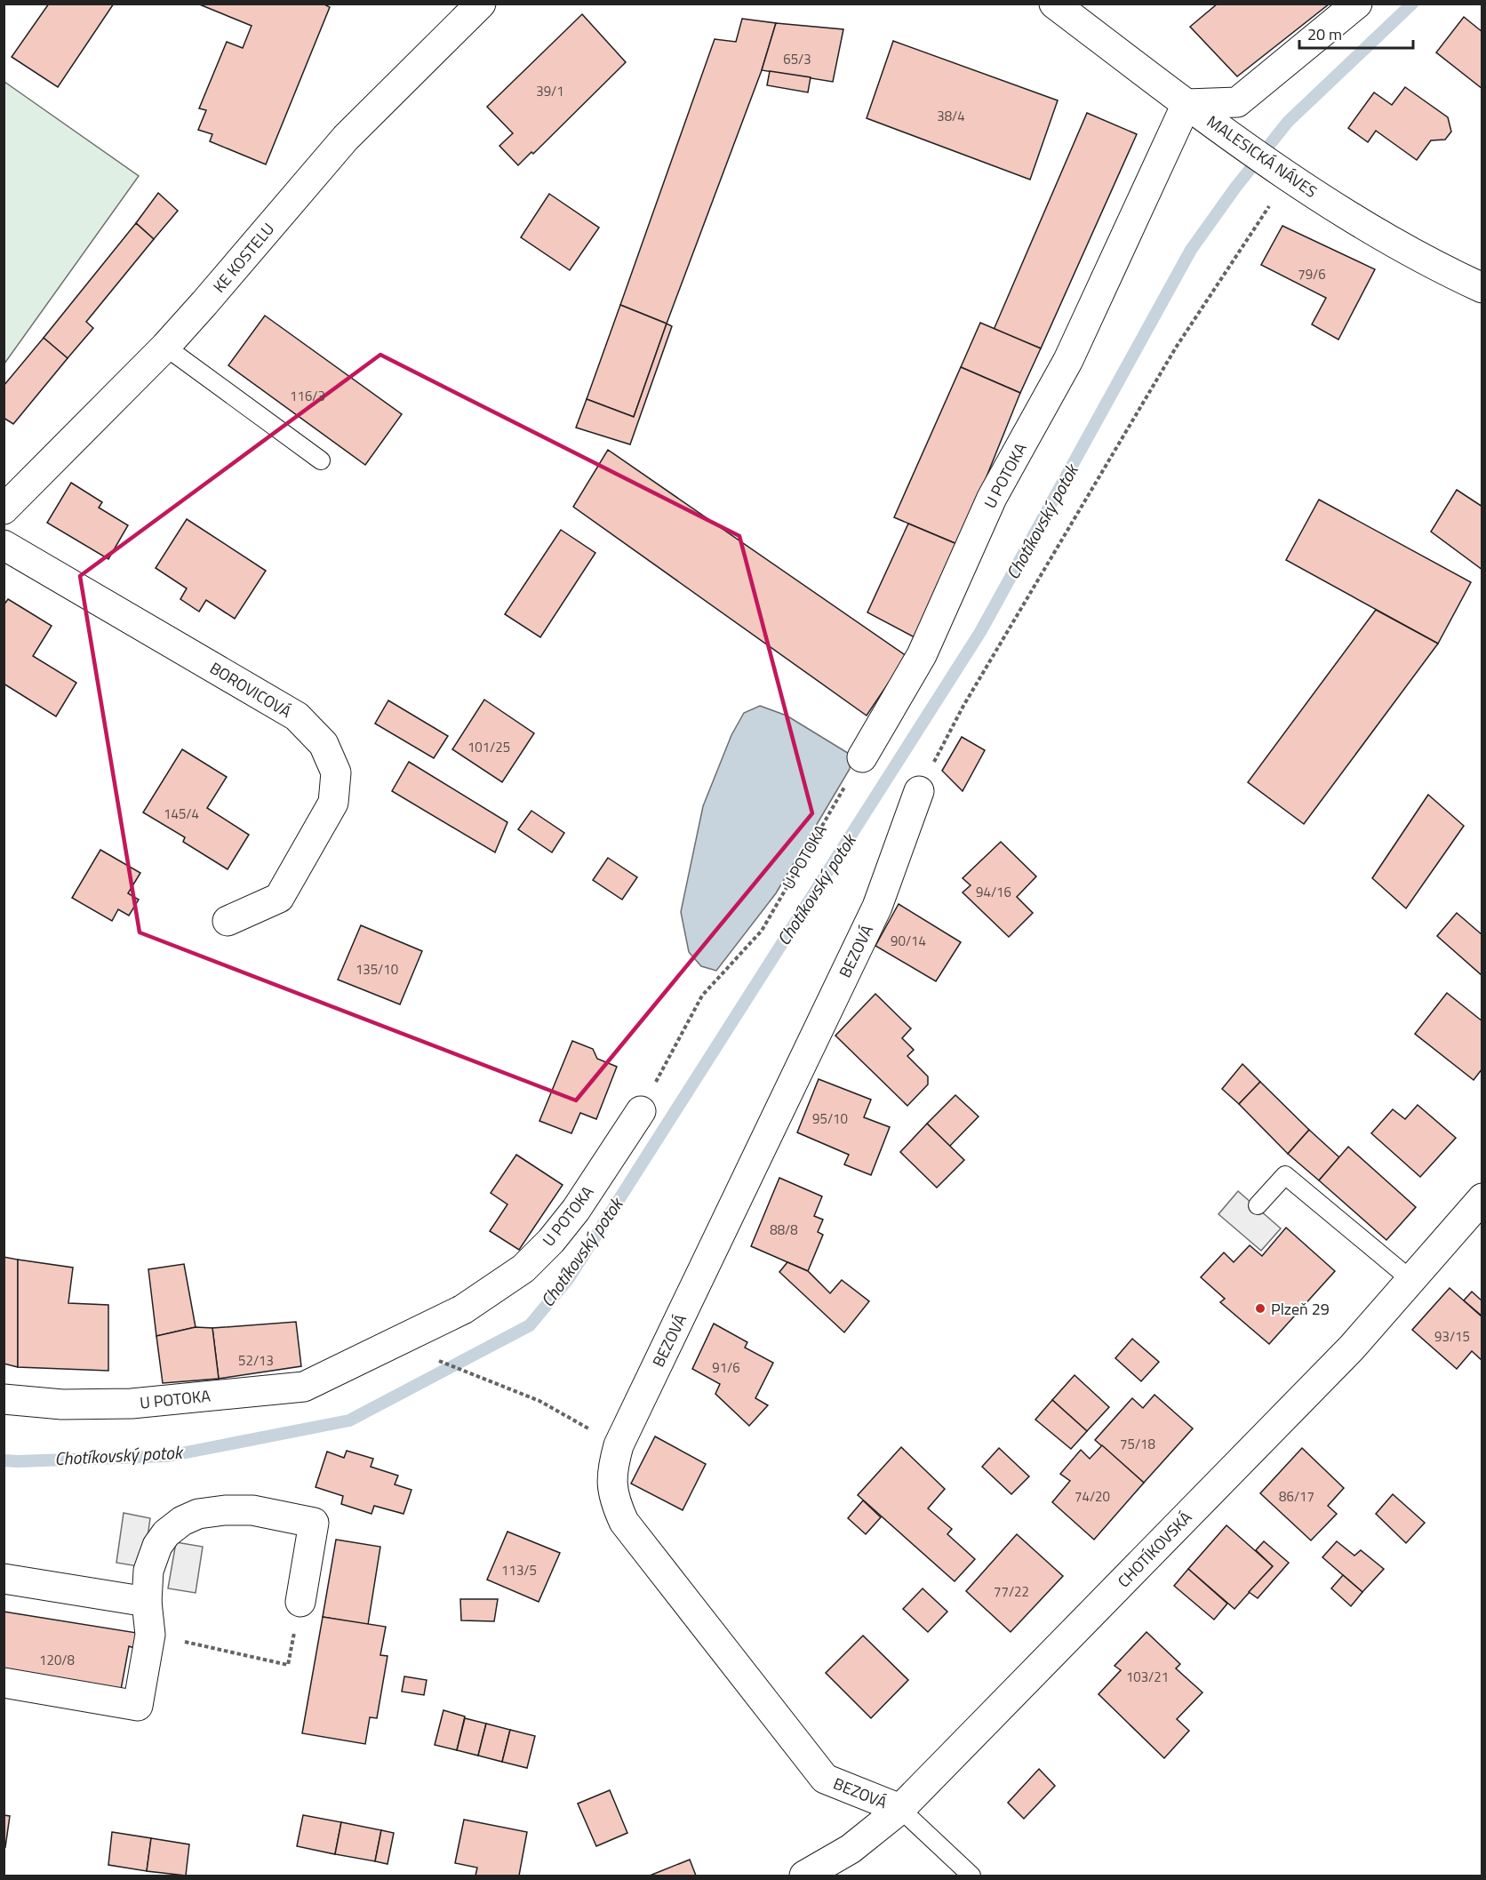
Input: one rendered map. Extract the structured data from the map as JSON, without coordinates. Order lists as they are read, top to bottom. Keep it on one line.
{"streets":{"street":["MALESICKÁ NÁVES","KE KOSTELU","U POTOKA","BOROVICOVÁ","BEZOVÁ","CHOTÍKOVSKÁ"]},"crossings":[["MALESICKÁ NÁVES","U POTOKA"],["BEZOVÁ","CHOTÍKOVSKÁ"]],"water":["Chotíkovský potok"],"places":["Plzeň 29"],"house_numbers":["65/3","39/1","38/4","79/6","116/3","101/25","145/4","94/16","90/14","135/10","95/10","88/8","93/15","52/13","91/6","75/18","74/20","86/17","113/5","77/22","120/8","103/21"],"scale_bar":"20 m"}
